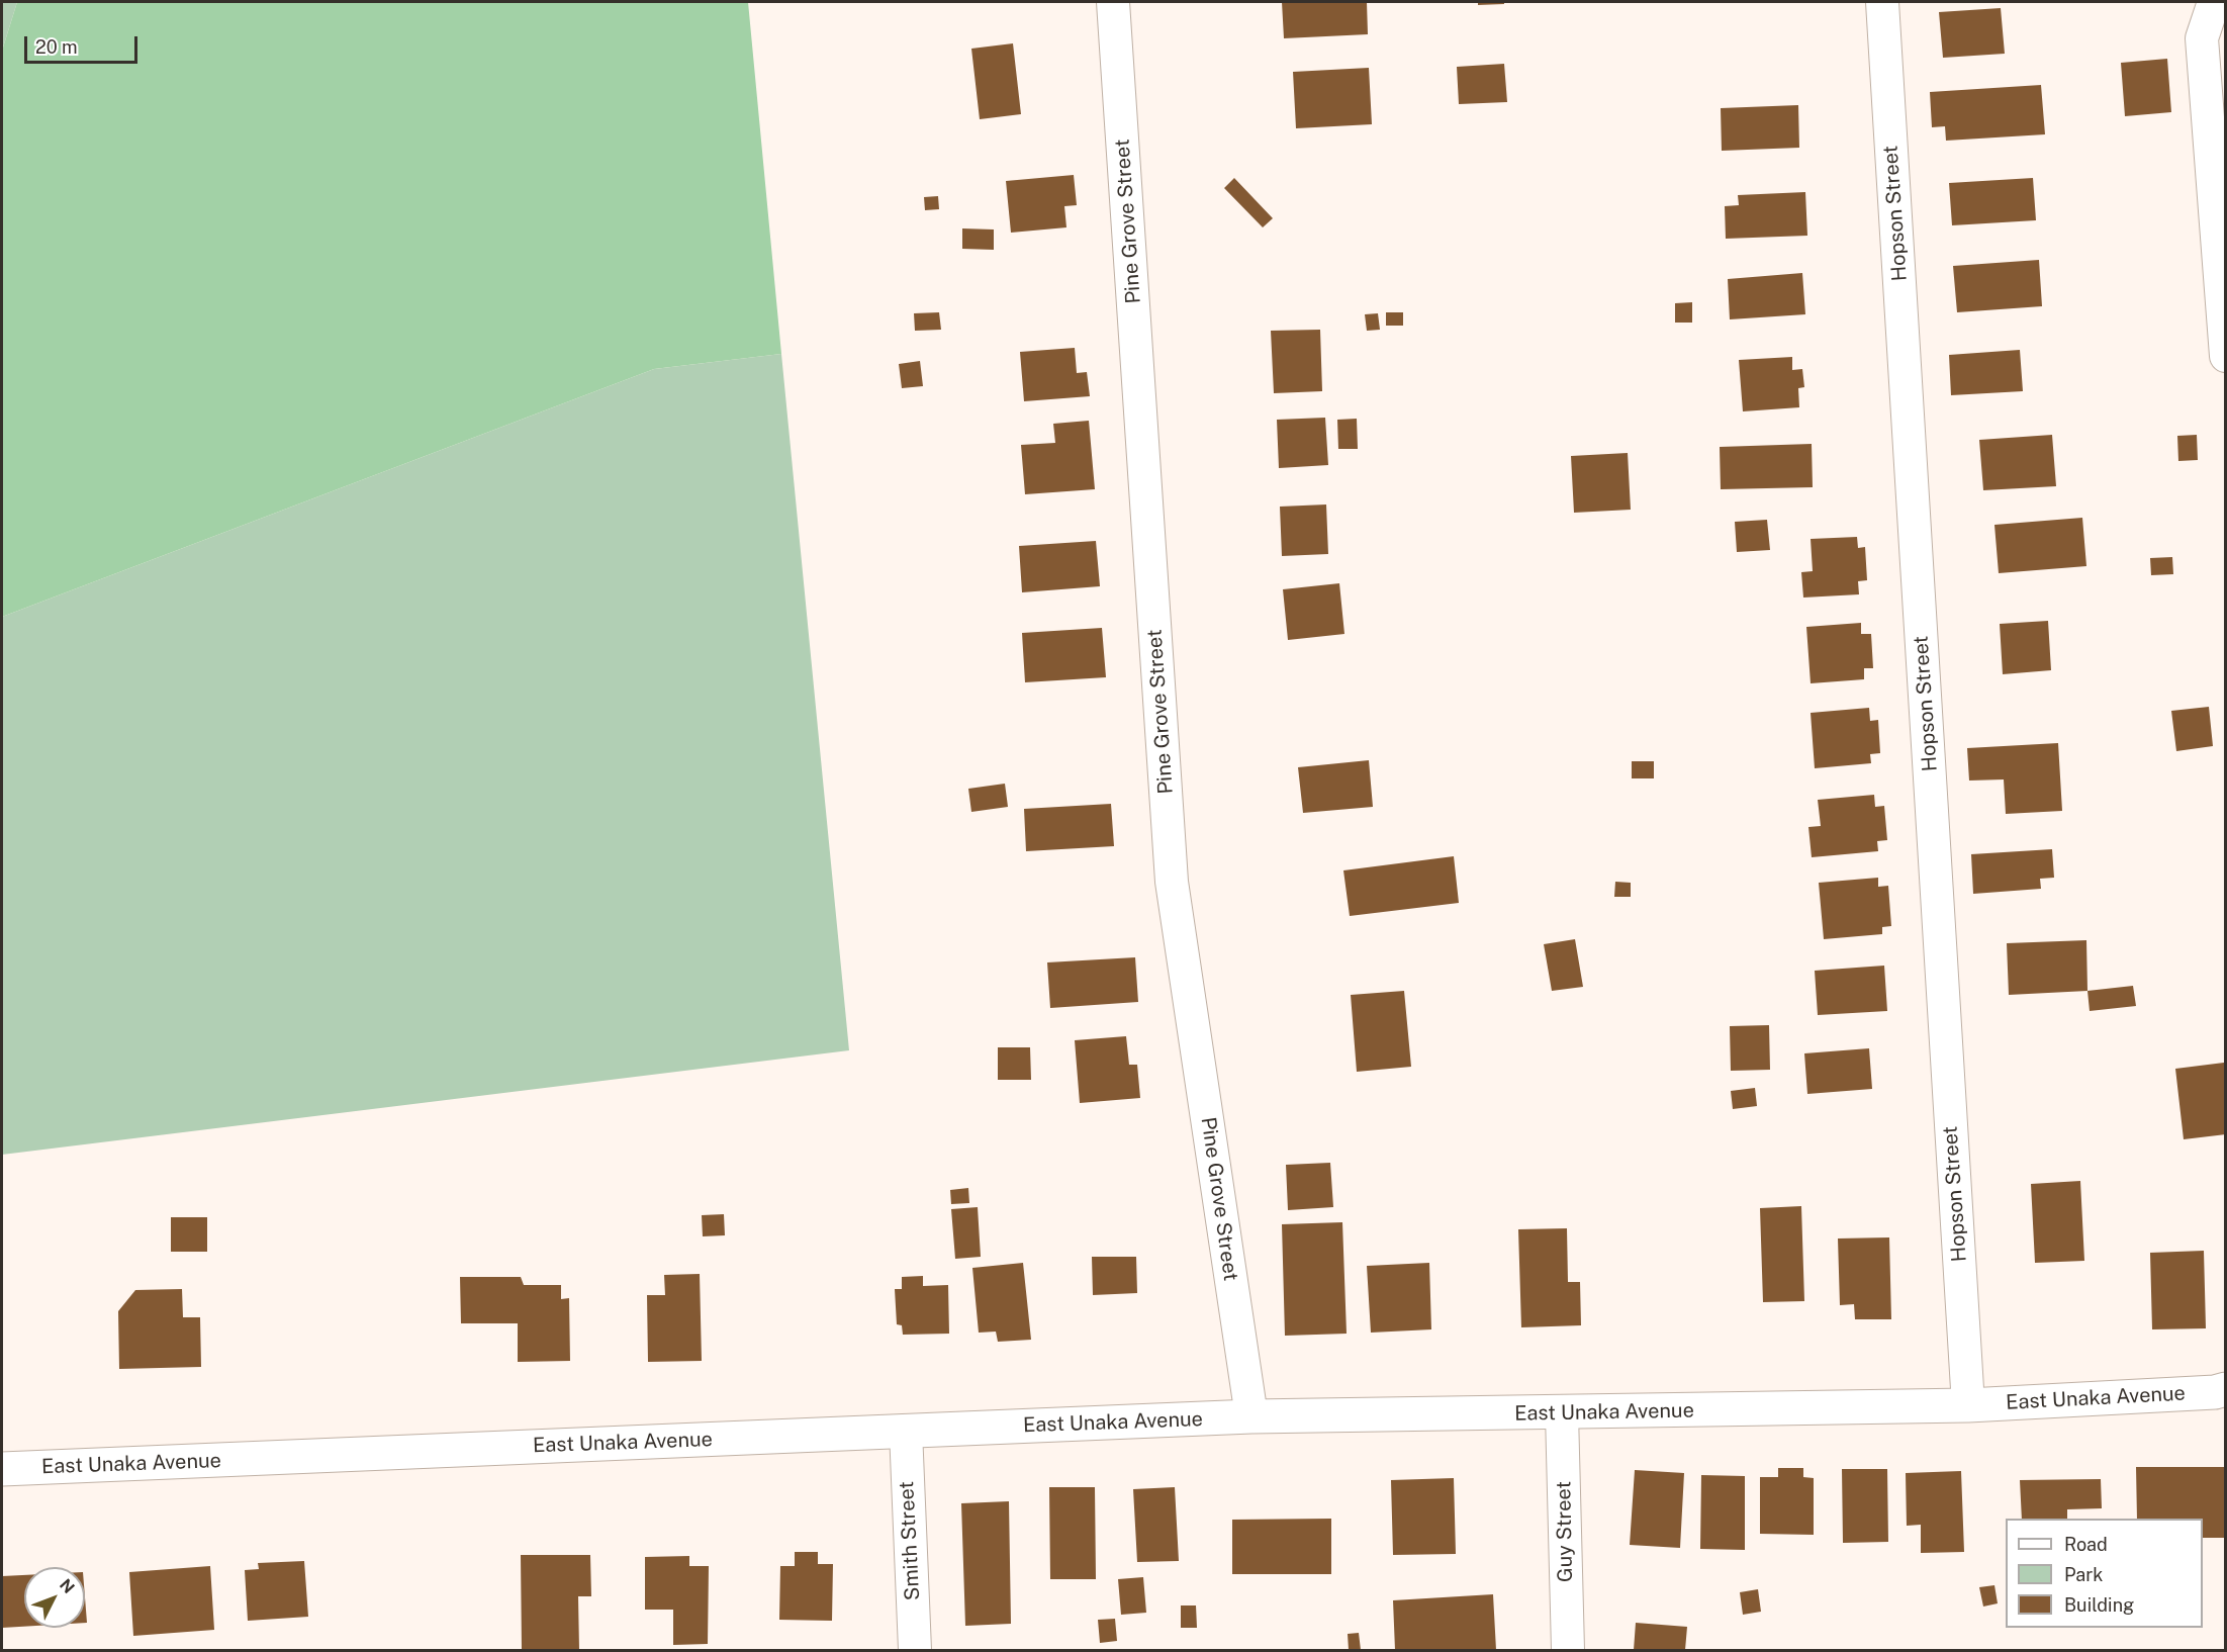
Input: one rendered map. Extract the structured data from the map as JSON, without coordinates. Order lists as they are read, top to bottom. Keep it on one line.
{"streets":{"main road":["East Unaka Avenue"],"street":["Hopson Street","Pine Grove Street","Guy Street","Smith Street"]},"crossings":[["Hopson Street","East Unaka Avenue"],["Pine Grove Street","East Unaka Avenue"],["East Unaka Avenue","Guy Street"],["East Unaka Avenue","Smith Street"]],"legend":["Road","Park","Building"],"scale_bar":"20 m","north":"top right"}
